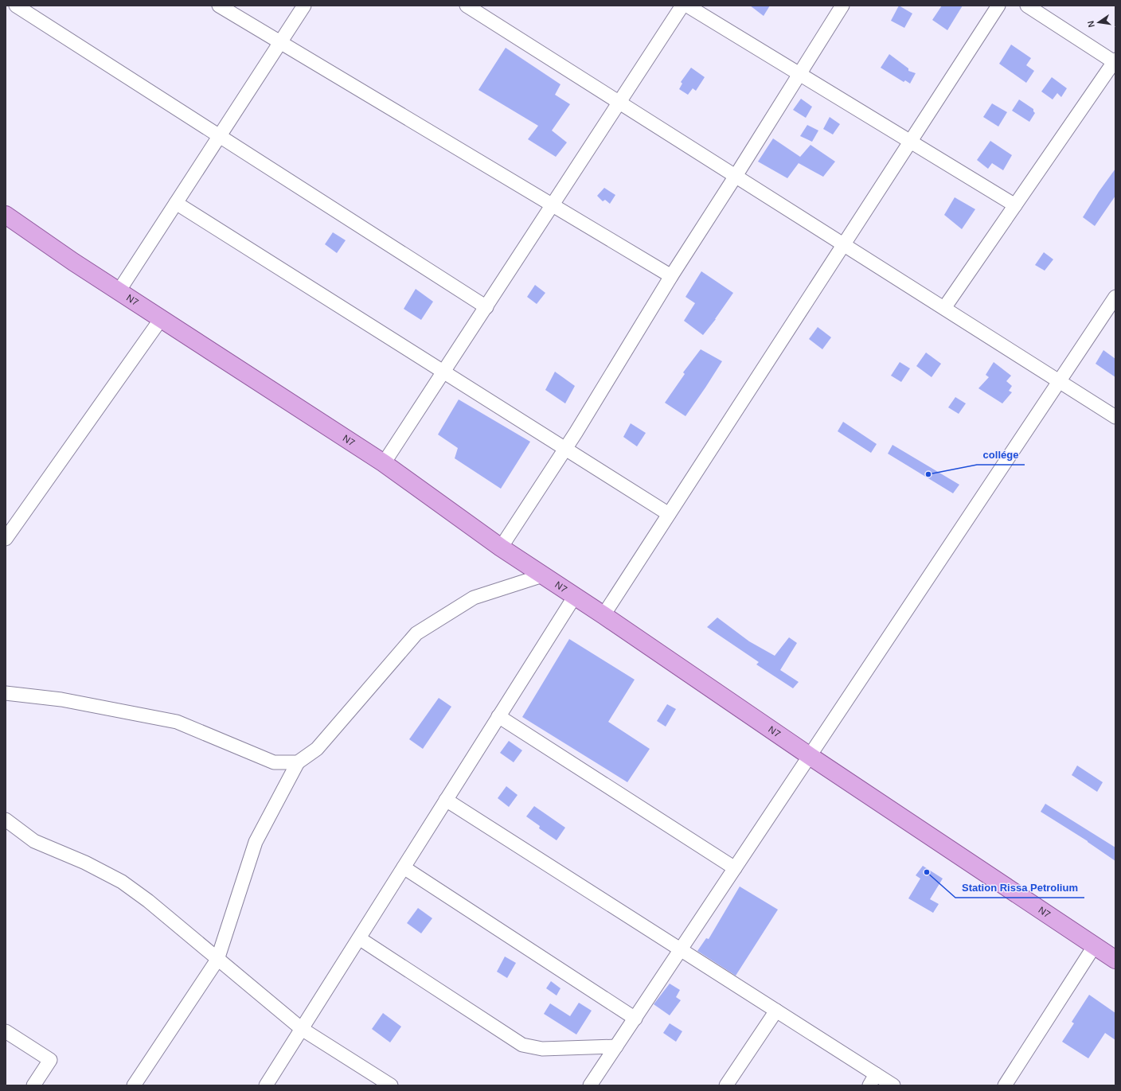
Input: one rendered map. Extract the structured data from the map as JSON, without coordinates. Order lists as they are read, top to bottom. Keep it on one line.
{"streets":{"main road":["N7"]},"places":["collége","Station Rissa Petrolium"],"north":"left"}
